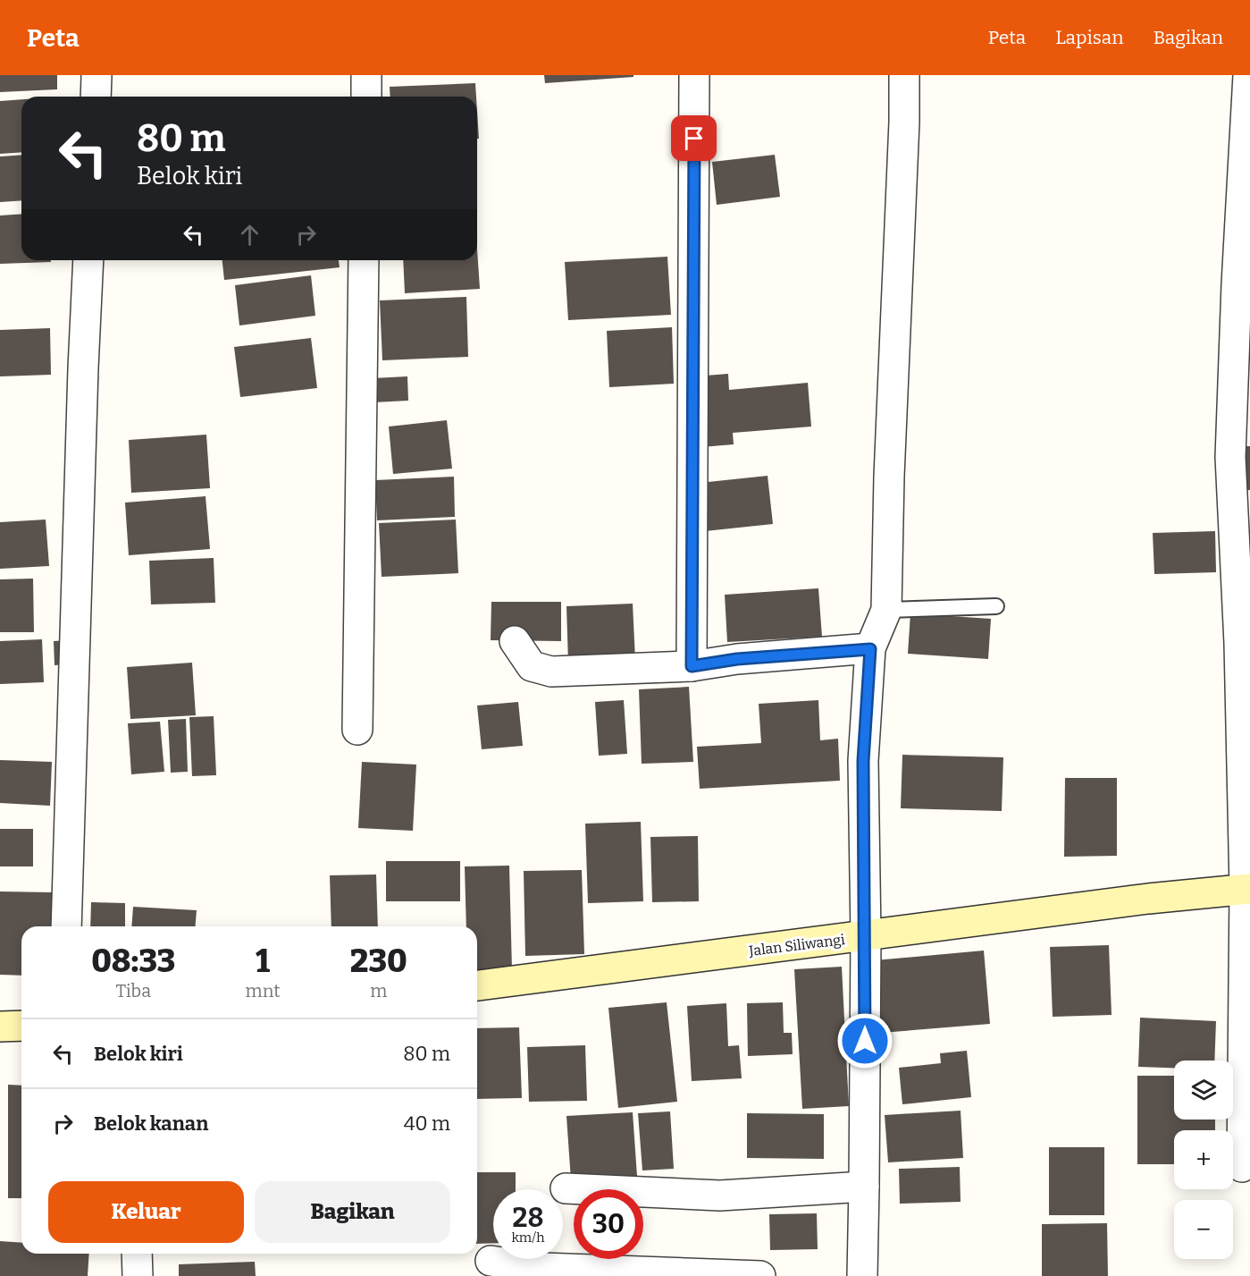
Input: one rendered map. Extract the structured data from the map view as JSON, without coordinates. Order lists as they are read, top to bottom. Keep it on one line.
{"streets":{"street":["Jalan Siliwangi"]},"page":{"header":"Peta","nav":["Peta","Lapisan","Bagikan"],"turn":["80 m","Belok kiri"],"eta":["08:33","Tiba","1","mnt","230","m"],"list":[{"name":"Belok kiri","value":"80 m"},{"name":"Belok kanan","value":"40 m"}],"map_buttons":["+","−"],"buttons":["Keluar","Bagikan"],"speed":"28 km/h","limit":"30"}}
